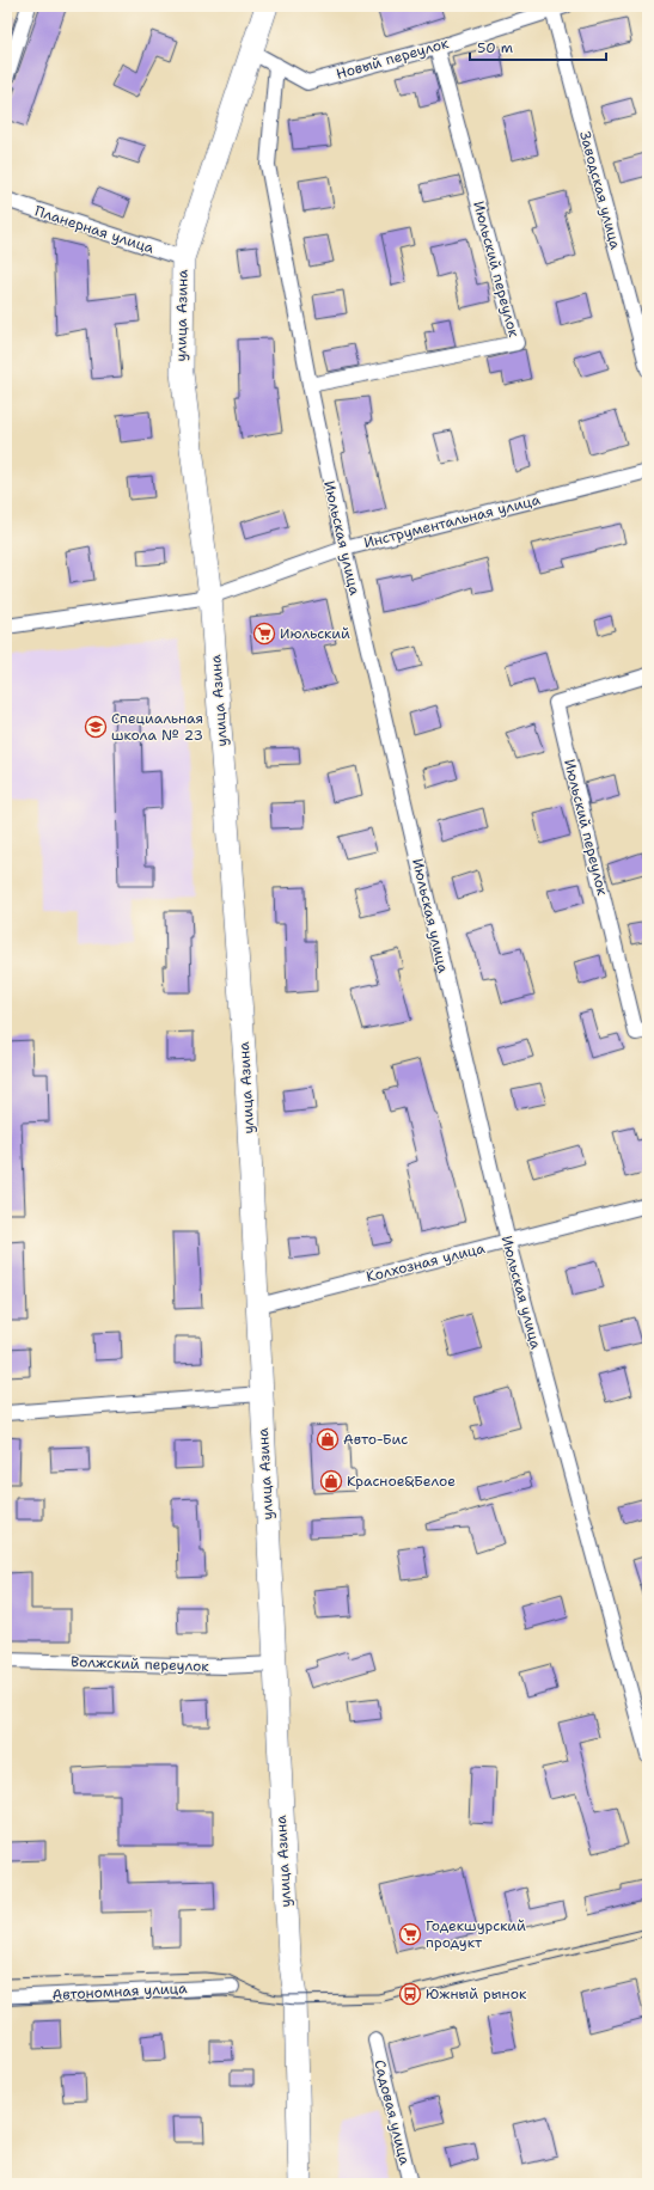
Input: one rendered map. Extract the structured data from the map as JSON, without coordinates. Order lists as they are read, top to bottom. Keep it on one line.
{"streets":{"main road":["улица Азина"],"street":["Новый переулок","Заводская улица","Планерная улица","Июльский переулок","Инструментальная улица","Июльская улица","Колхозная улица","Волжский переулок","Автономная улица","Садовая улица"]},"crossings":[["Новый переулок","Заводская улица"],["Новый переулок","Июльский переулок"],["Новый переулок","улица Азина"],["Новый переулок","Июльская улица"],["Планерная улица","улица Азина"],["Июльский переулок","Июльская улица"],["улица Азина","Инструментальная улица"],["улица Азина","Колхозная улица"],["улица Азина","Волжский переулок"],["Инструментальная улица","Июльская улица"],["Июльская улица","Колхозная улица"]],"places":{"supermarket":["Июльский","Годекшурский продукт"],"school or university":["Специальная школа № 23"],"shop":["Авто-Бис","Красное&Белое"],"bus stop":["Южный рынок"]},"scale_bar":"50 m"}
